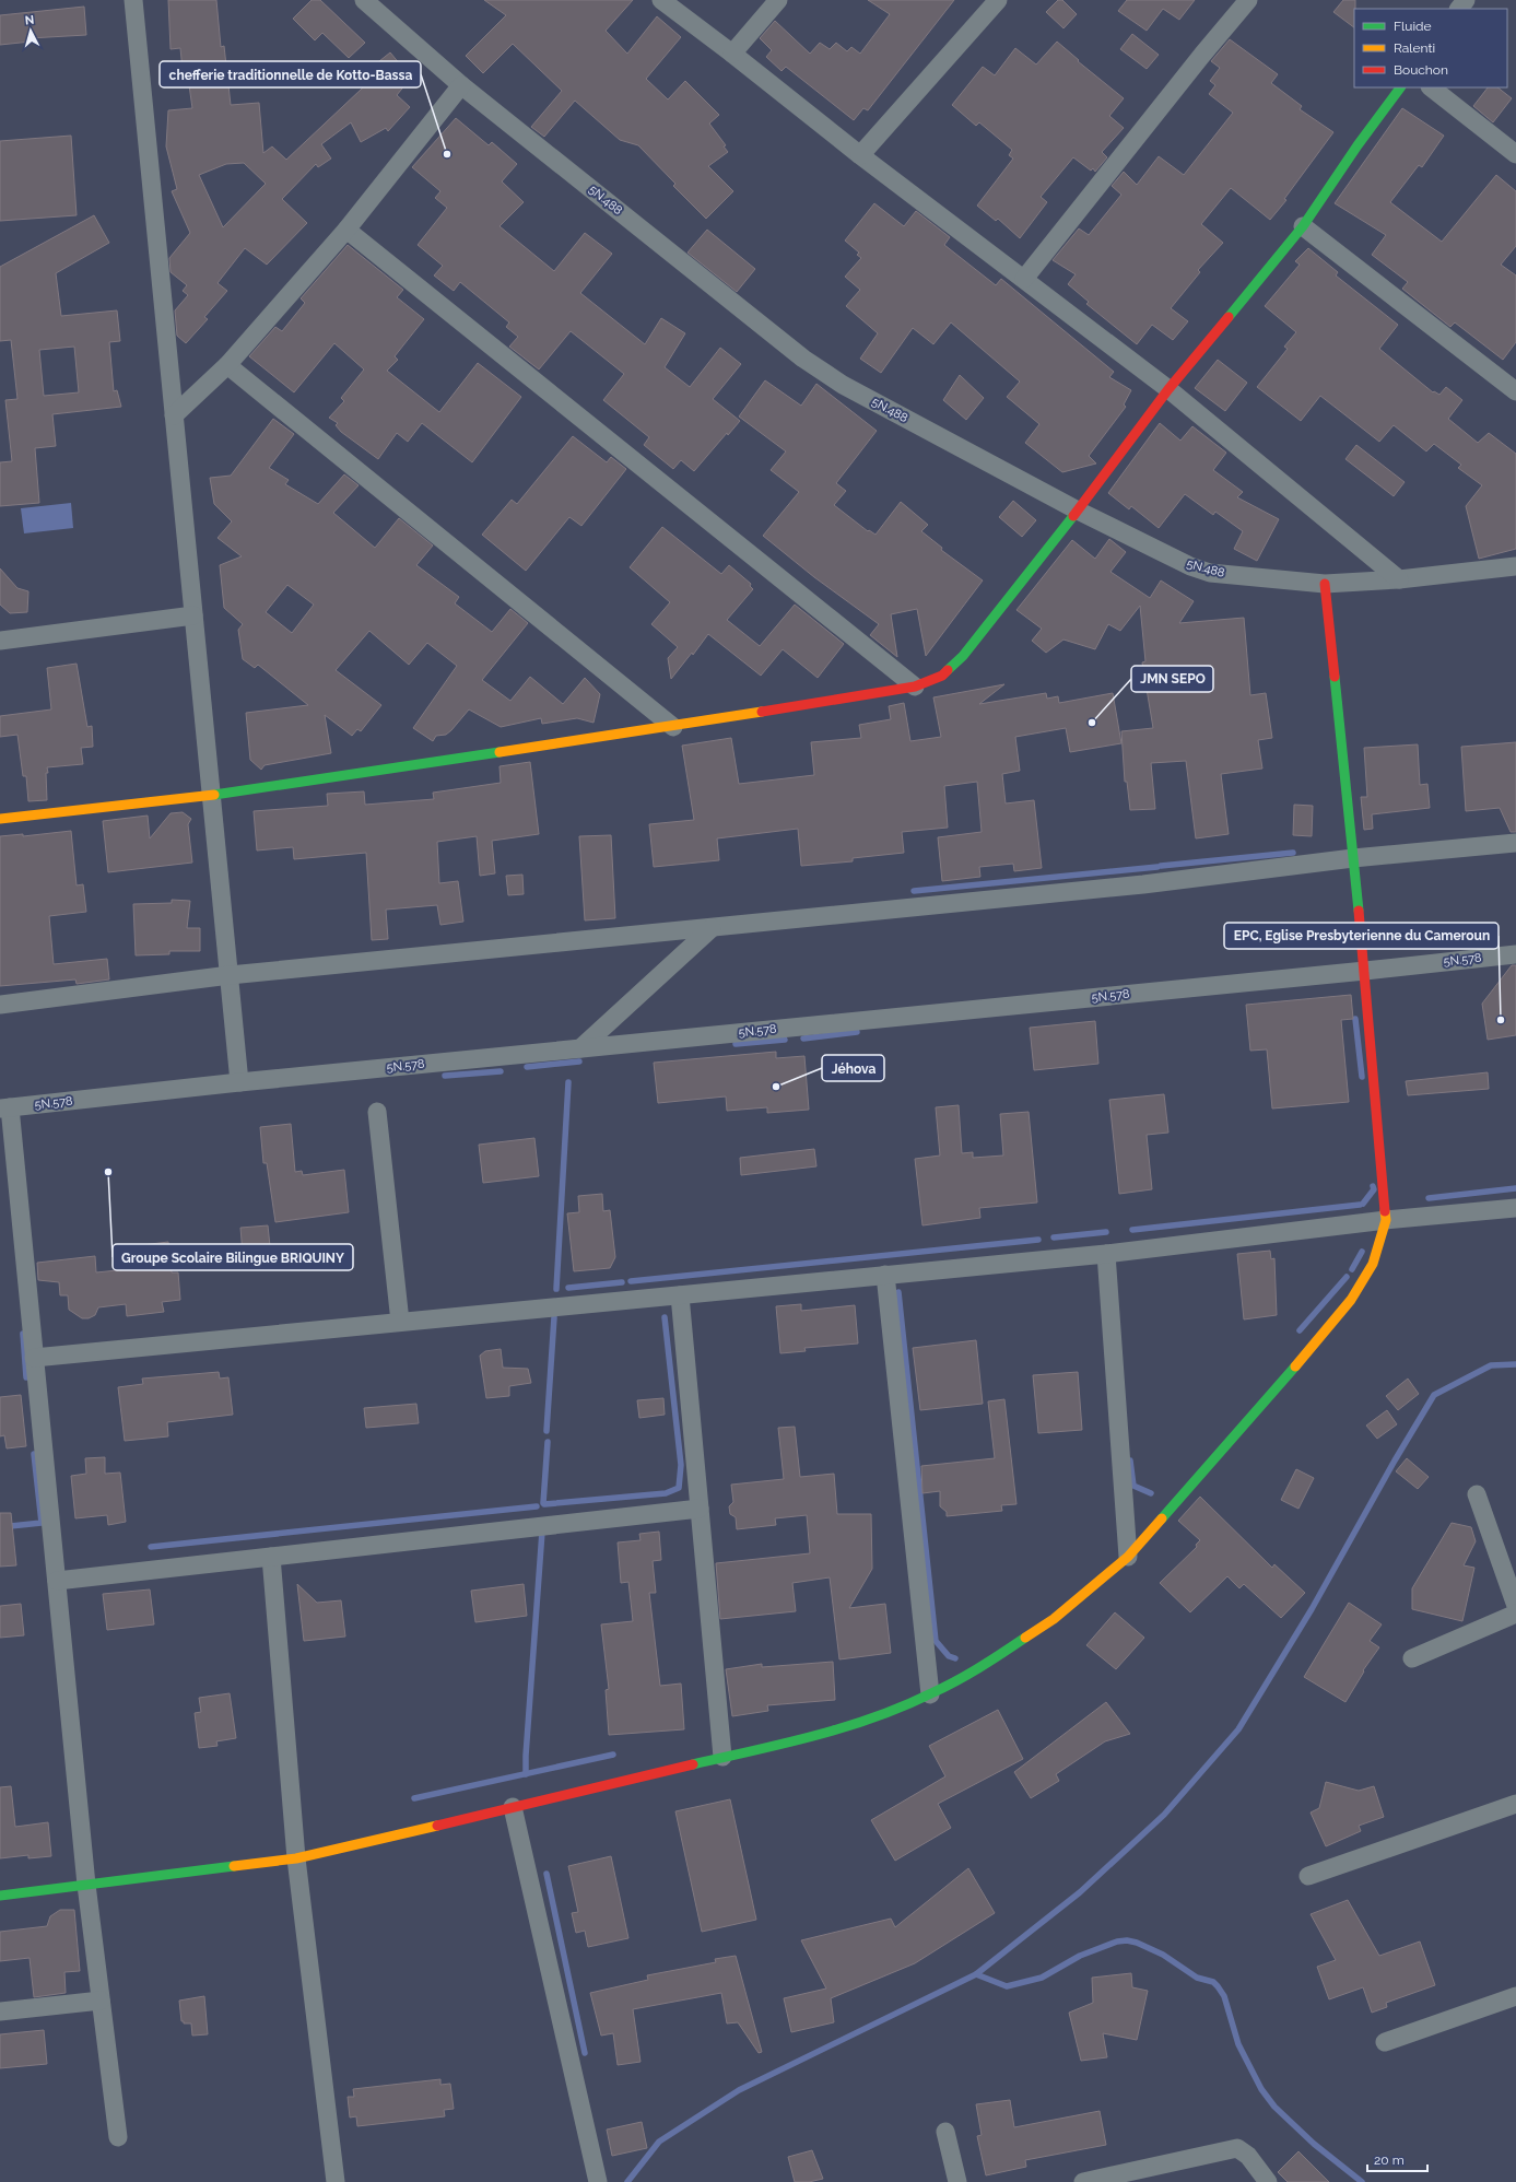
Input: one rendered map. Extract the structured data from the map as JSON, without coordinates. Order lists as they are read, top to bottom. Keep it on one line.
{"streets":{"street":["5N.488","5N.578"]},"places":["chefferie traditionnelle de Kotto-Bassa","JMN SEPO","EPC, Eglise Presbyterienne du Cameroun","Jéhova","Groupe Scolaire Bilingue BRIQUINY"],"legend":["Fluide","Ralenti","Bouchon"],"scale_bar":"20 m","north":"top"}
